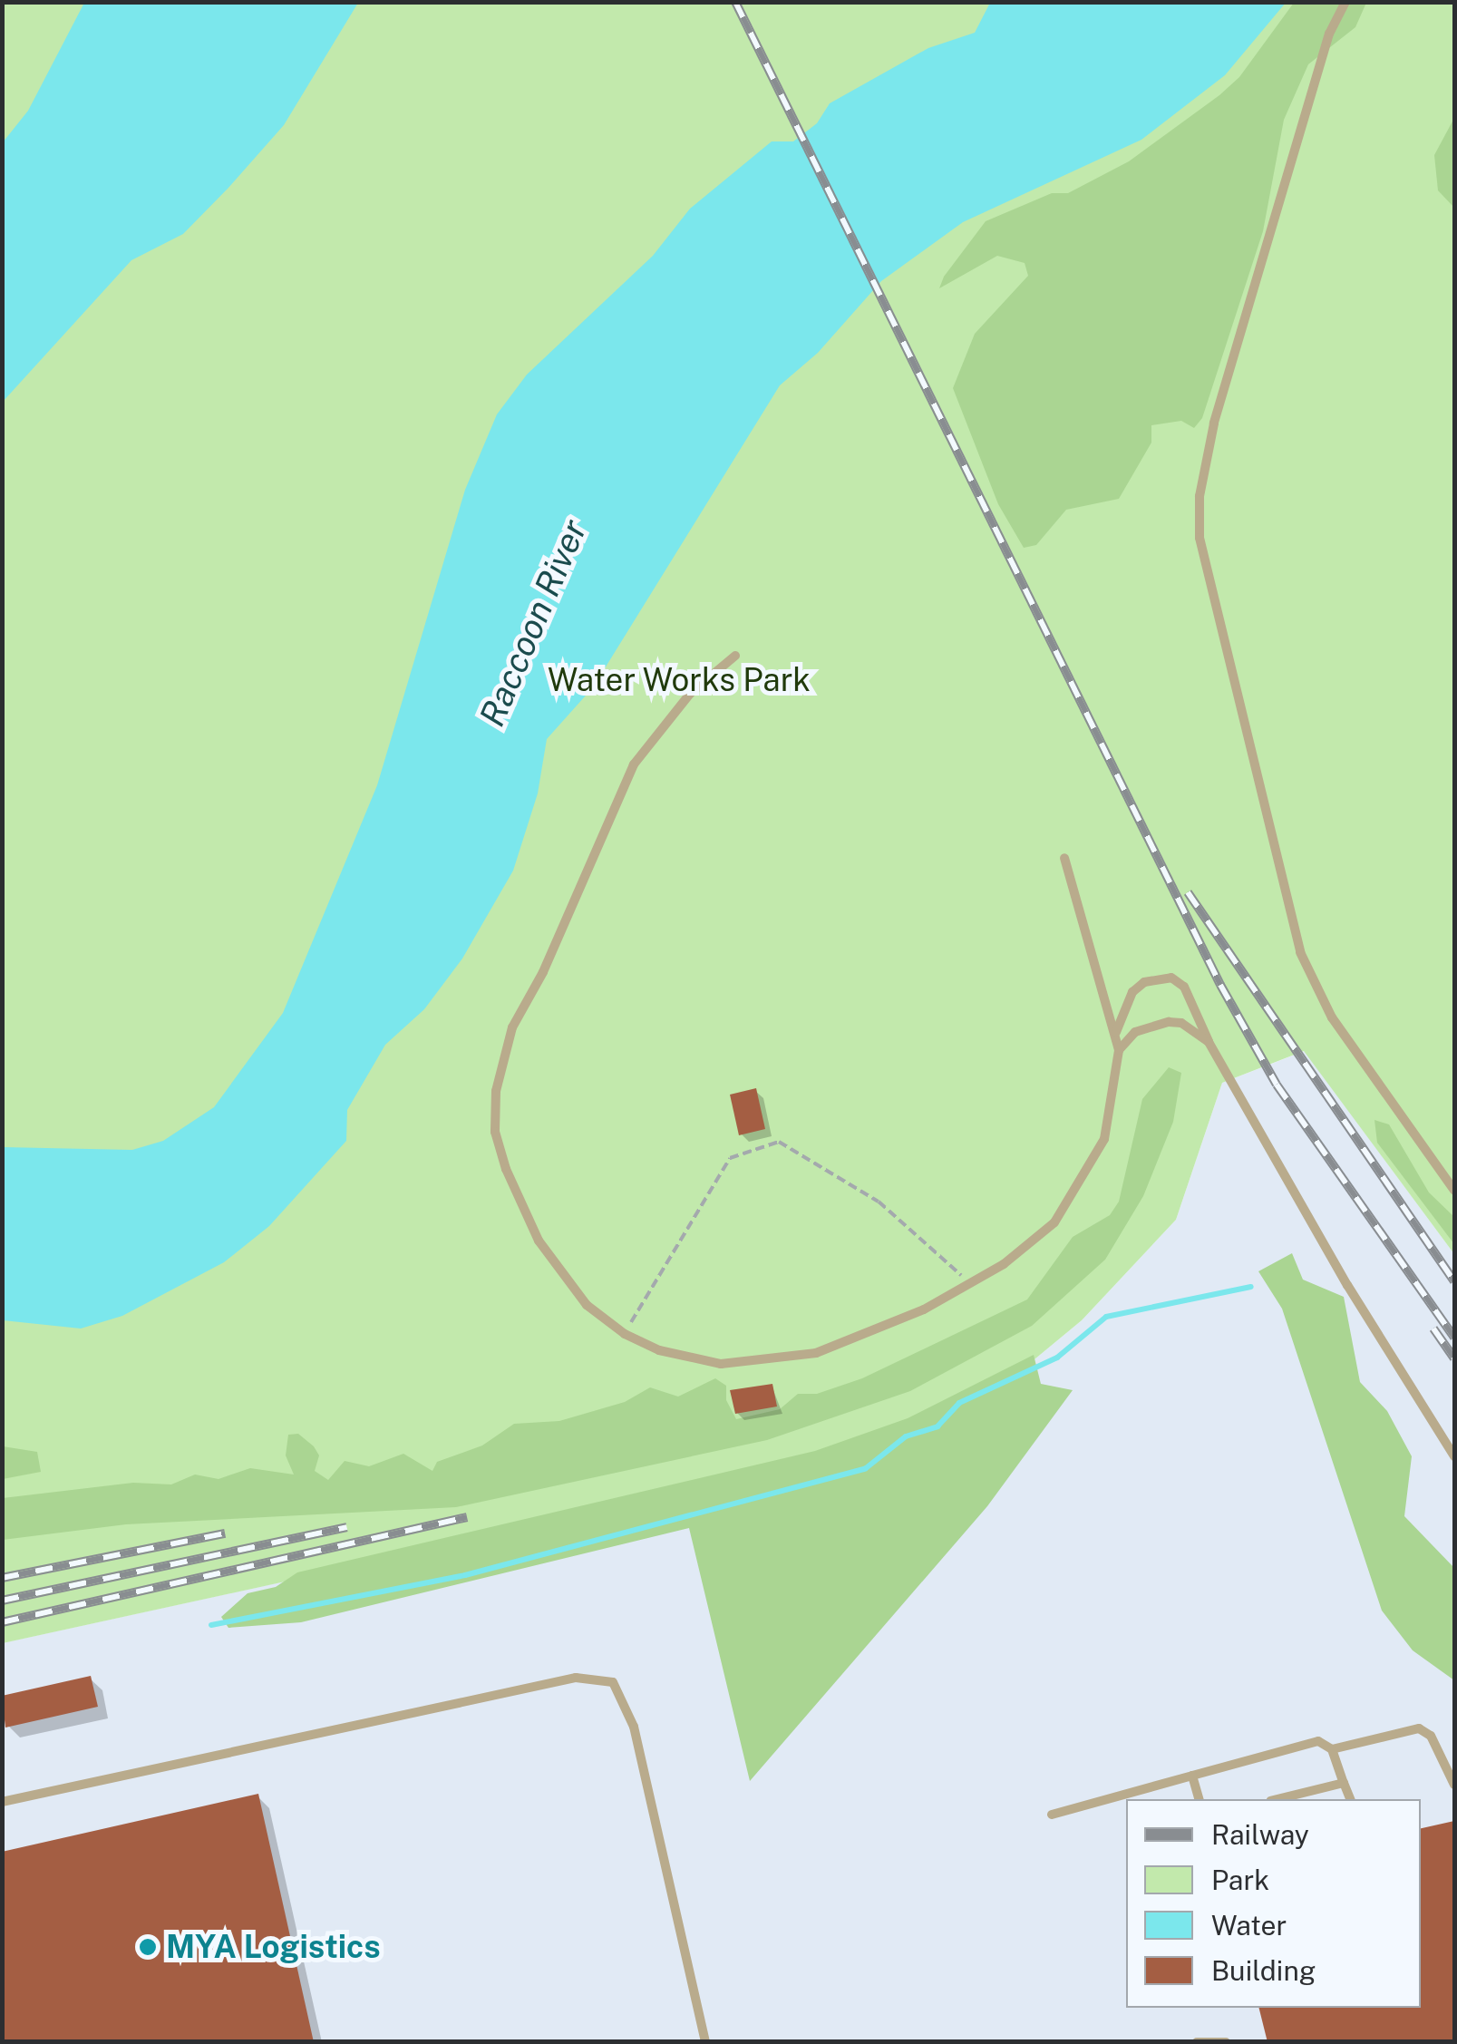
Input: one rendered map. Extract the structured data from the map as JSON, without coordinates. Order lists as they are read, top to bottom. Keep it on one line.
{"water":["Raccoon River"],"parks":["Water Works Park"],"places":["MYA Logistics"],"legend":["Railway","Park","Water","Building"]}
